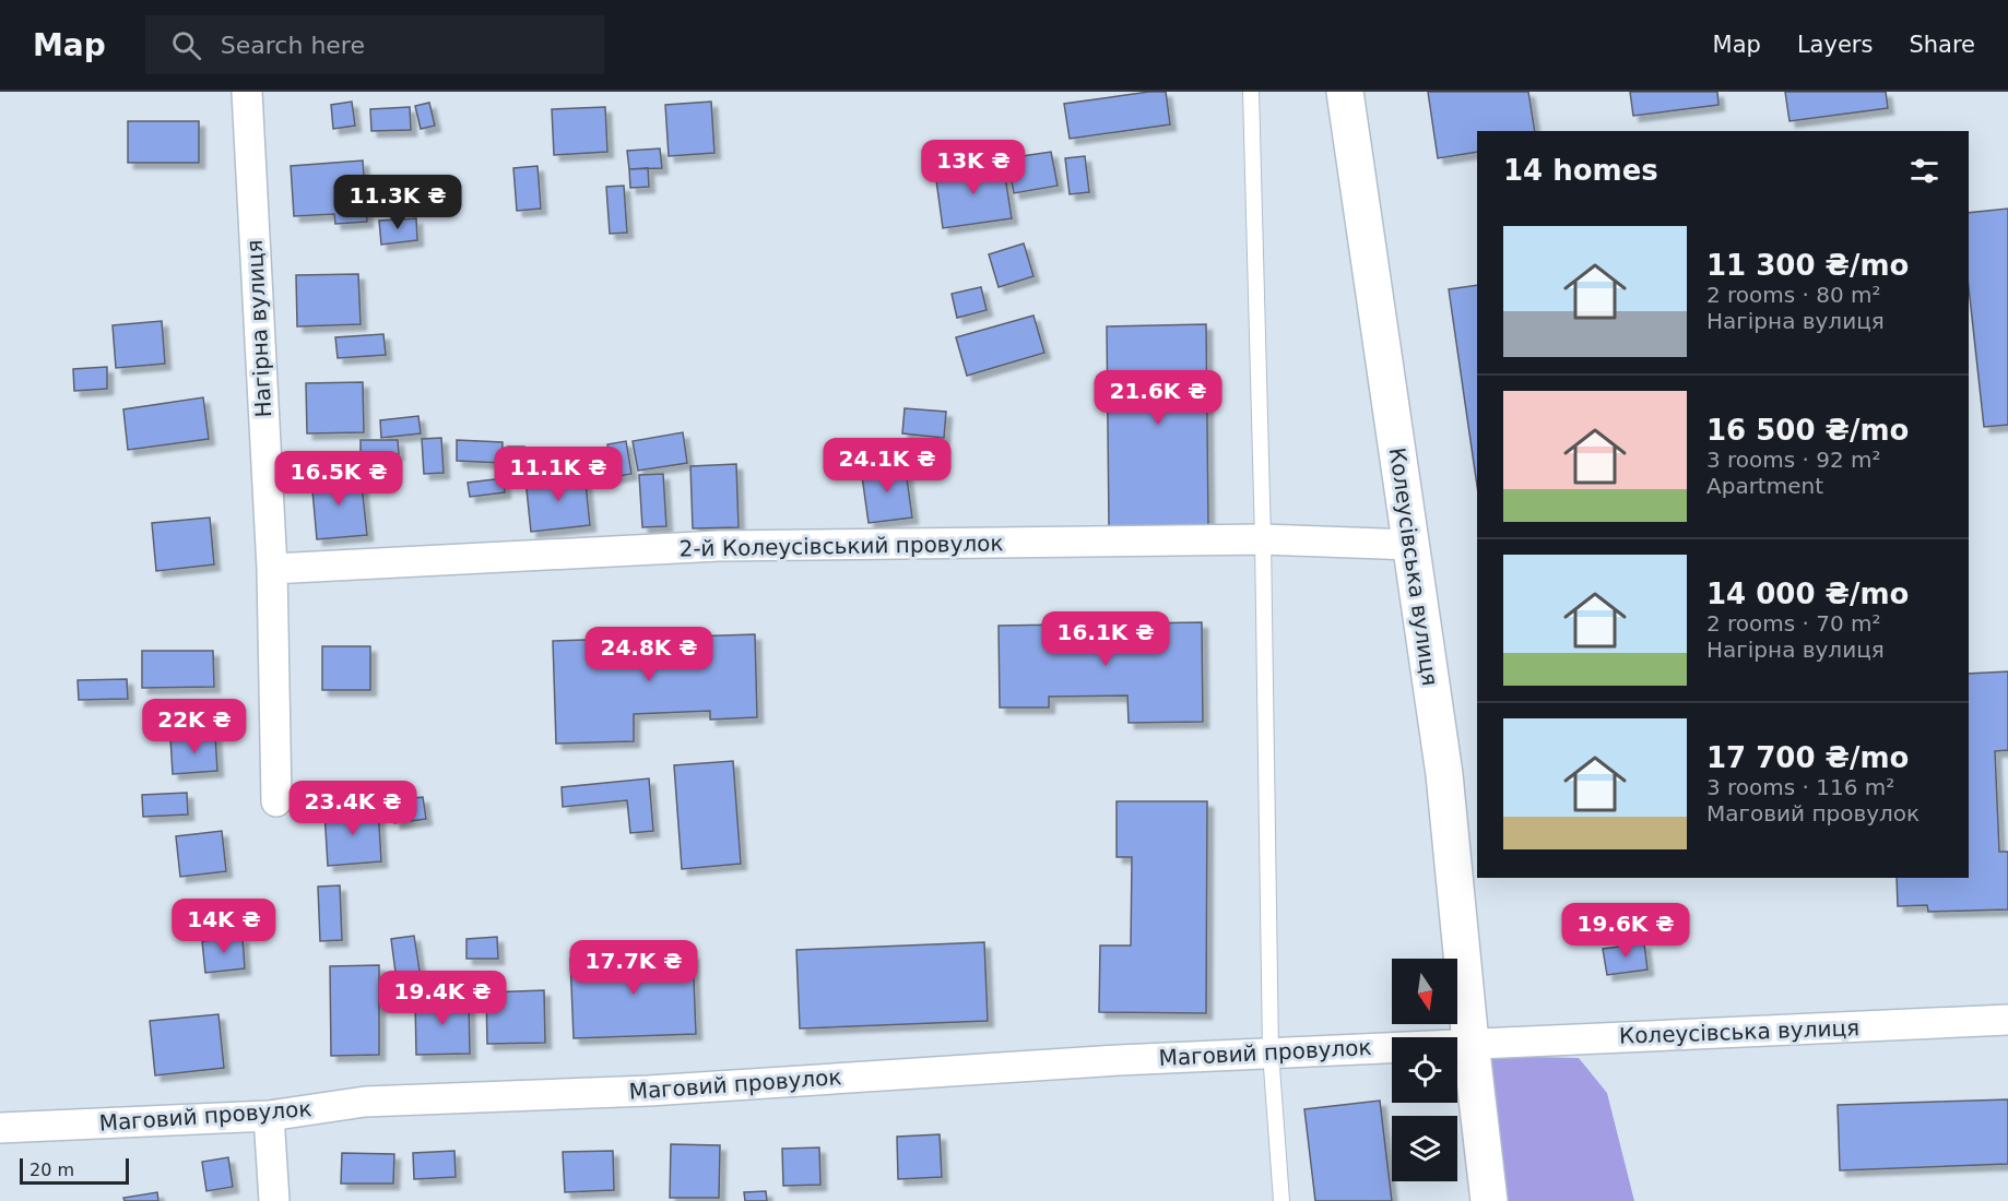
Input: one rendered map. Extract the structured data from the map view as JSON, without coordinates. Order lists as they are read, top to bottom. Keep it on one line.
{"streets":{"street":["Нагірна вулиця","2-й Колеусівський провулок","Колеусівська вулиця","Маговий провулок"]},"crossings":[["Нагірна вулиця","2-й Колеусівський провулок"],["2-й Колеусівський провулок","Колеусівська вулиця"],["Колеусівська вулиця","Маговий провулок"]],"scale_bar":"20 m","north":"bottom","page":{"header":"Map","search":"Search here","nav":["Map","Layers","Share"],"heading":"14 homes","price":["13K ₴","11.3K ₴","21.6K ₴","24.1K ₴","11.1K ₴","16.5K ₴","16.1K ₴","24.8K ₴","22K ₴","23.4K ₴","14K ₴","19.6K ₴","17.7K ₴","19.4K ₴"],"list":[{"name":"11 300 ₴/mo","note":"2 rooms · 80 m² · Нагірна вулиця"},{"name":"16 500 ₴/mo","note":"3 rooms · 92 m² · Apartment"},{"name":"14 000 ₴/mo","note":"2 rooms · 70 m² · Нагірна вулиця"},{"name":"17 700 ₴/mo","note":"3 rooms · 116 m² · Маговий провулок"}],"scale":"20 m"}}
